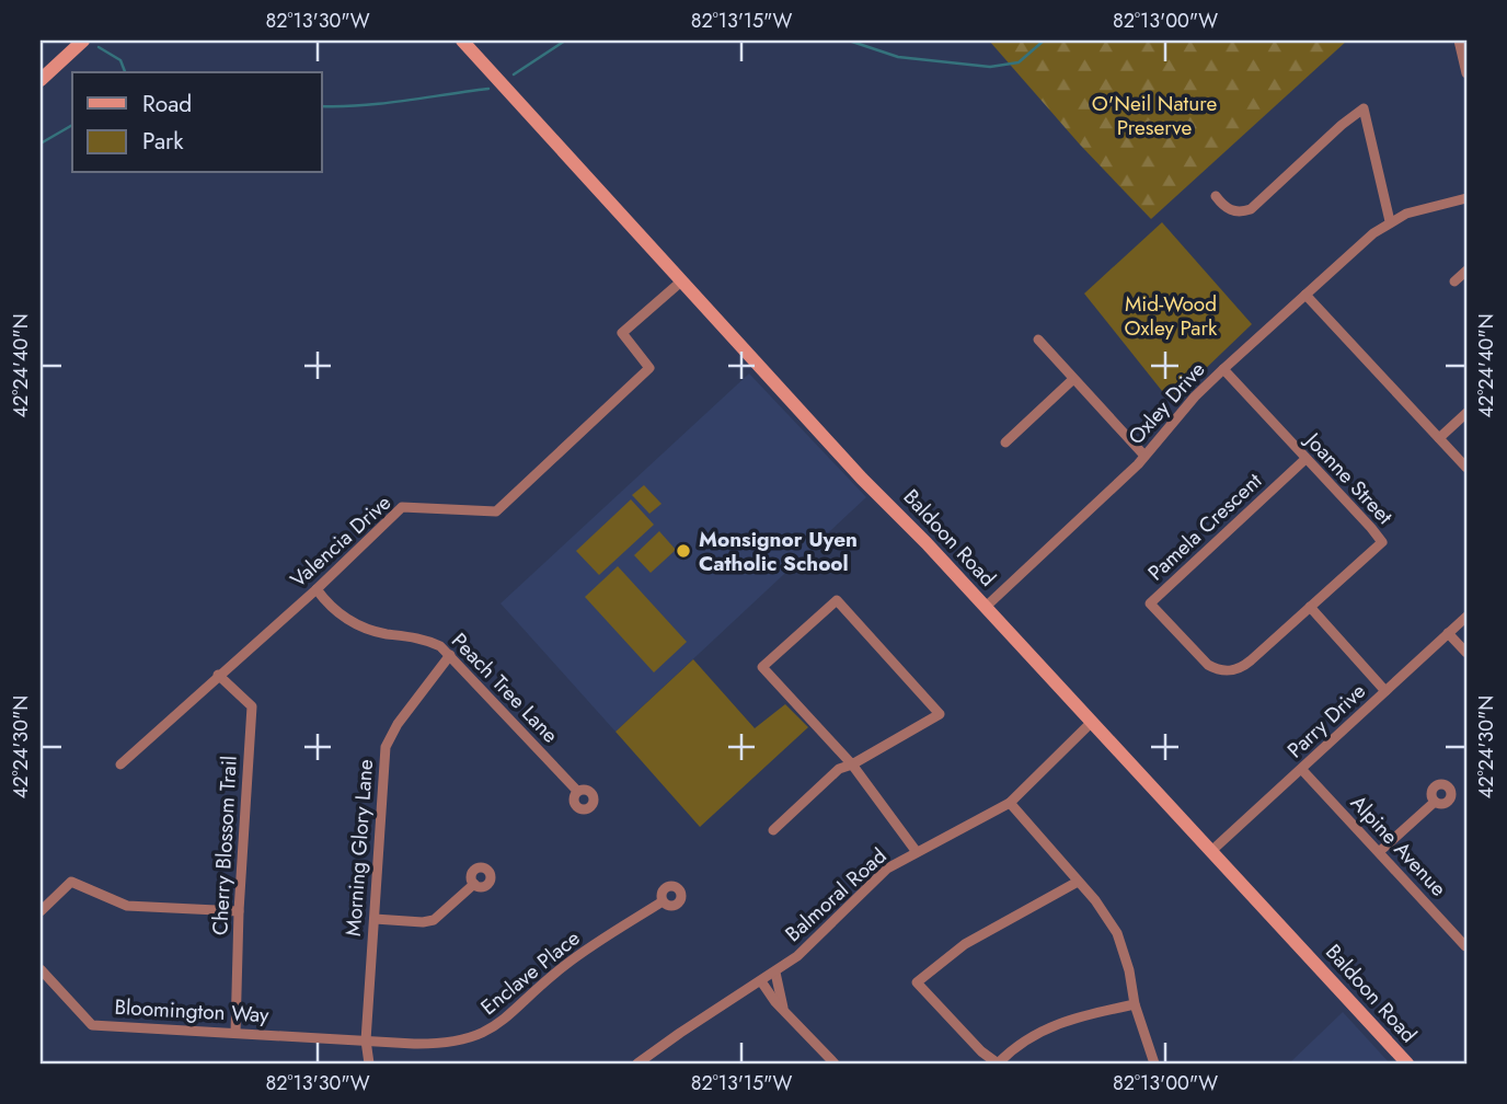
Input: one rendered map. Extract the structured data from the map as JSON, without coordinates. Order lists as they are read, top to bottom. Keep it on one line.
{"streets":{"street":["Oxley Drive","Joanne Street","Pamela Crescent","Baldoon Road","Valencia Drive","Peach Tree Lane","Parry Drive","Cherry Blossom Trail","Alpine Avenue","Morning Glory Lane","Balmoral Road","Enclave Place","Bloomington Way"]},"crossings":[["Oxley Drive","Joanne Street"],["Oxley Drive","Baldoon Road"],["Joanne Street","Pamela Crescent"],["Baldoon Road","Valencia Drive"],["Baldoon Road","Parry Drive"],["Baldoon Road","Balmoral Road"],["Valencia Drive","Peach Tree Lane"],["Valencia Drive","Cherry Blossom Trail"],["Peach Tree Lane","Morning Glory Lane"],["Parry Drive","Alpine Avenue"],["Cherry Blossom Trail","Bloomington Way"],["Morning Glory Lane","Enclave Place"],["Morning Glory Lane","Bloomington Way"],["Enclave Place","Bloomington Way"]],"parks":["O'Neil Nature Preserve","Mid-Wood Oxley Park"],"places":["Monsignor Uyen Catholic School"],"legend":["Road","Park"],"coordinates":["82°13'30\"W","82°13'15\"W","82°13'00\"W","42°24'40\"N","42°24'30\"N"]}
